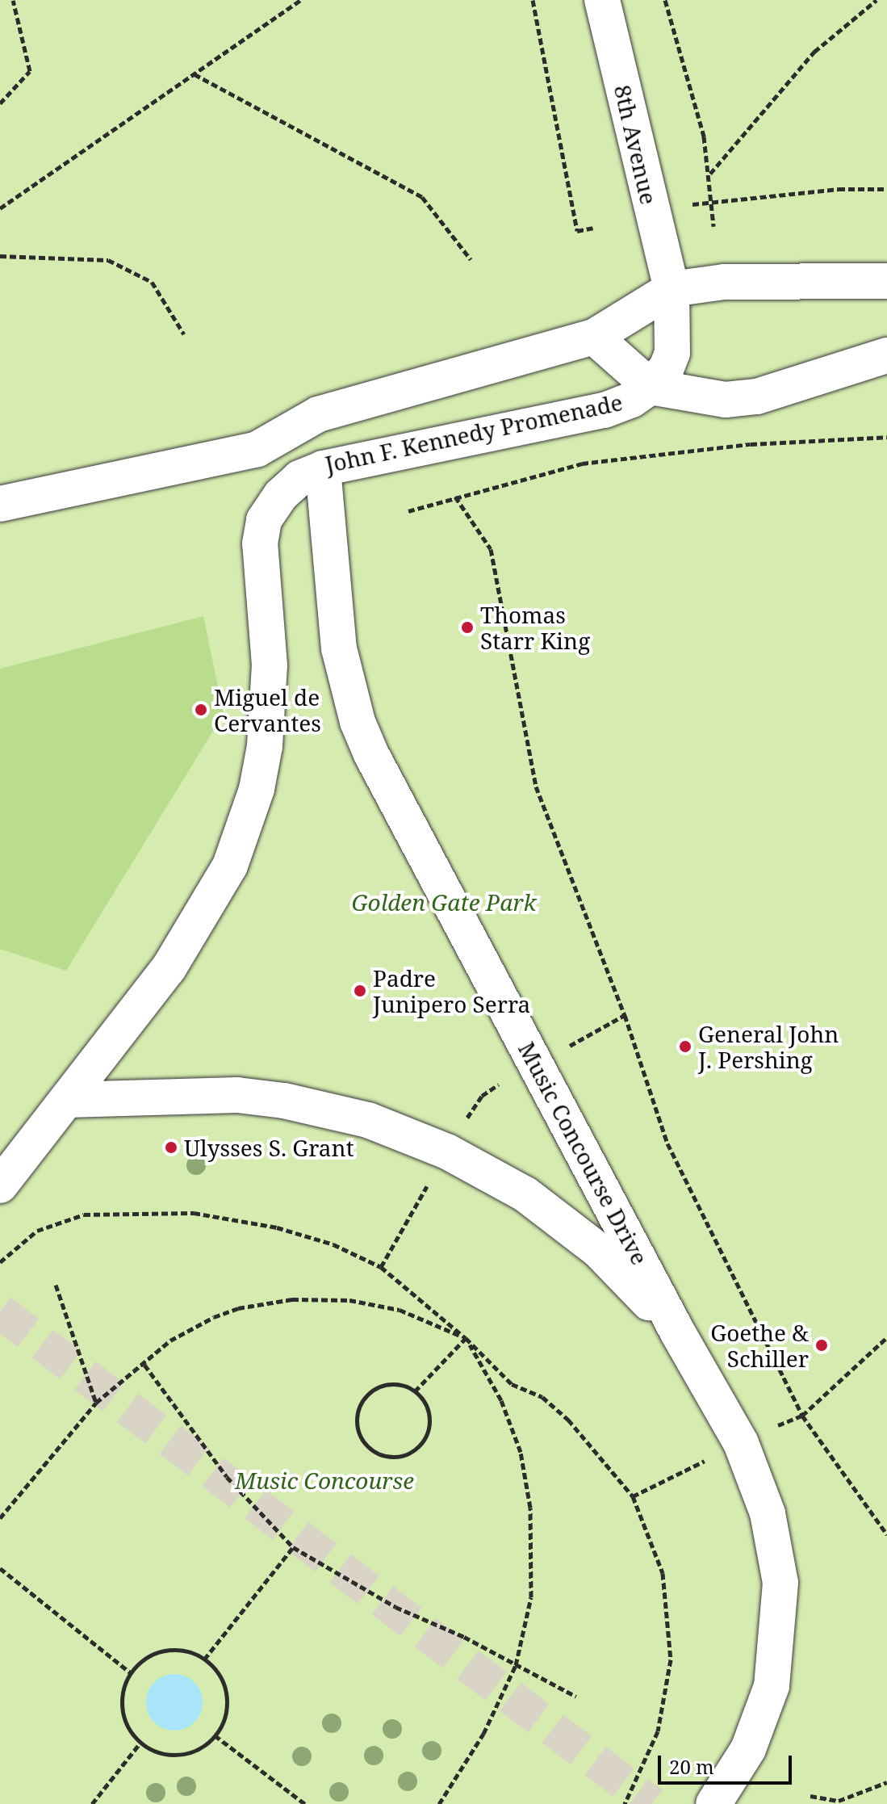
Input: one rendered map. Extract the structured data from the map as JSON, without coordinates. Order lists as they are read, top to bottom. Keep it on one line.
{"streets":{"street":["8th Avenue","John F. Kennedy Promenade","Music Concourse Drive"]},"crossings":[["8th Avenue","John F. Kennedy Promenade"],["John F. Kennedy Promenade","Music Concourse Drive"]],"parks":["Golden Gate Park","Music Concourse"],"places":["Thomas Starr King","Miguel de Cervantes","Padre Junipero Serra","General John J. Pershing","Ulysses S. Grant","Goethe & Schiller"],"scale_bar":"20 m"}
